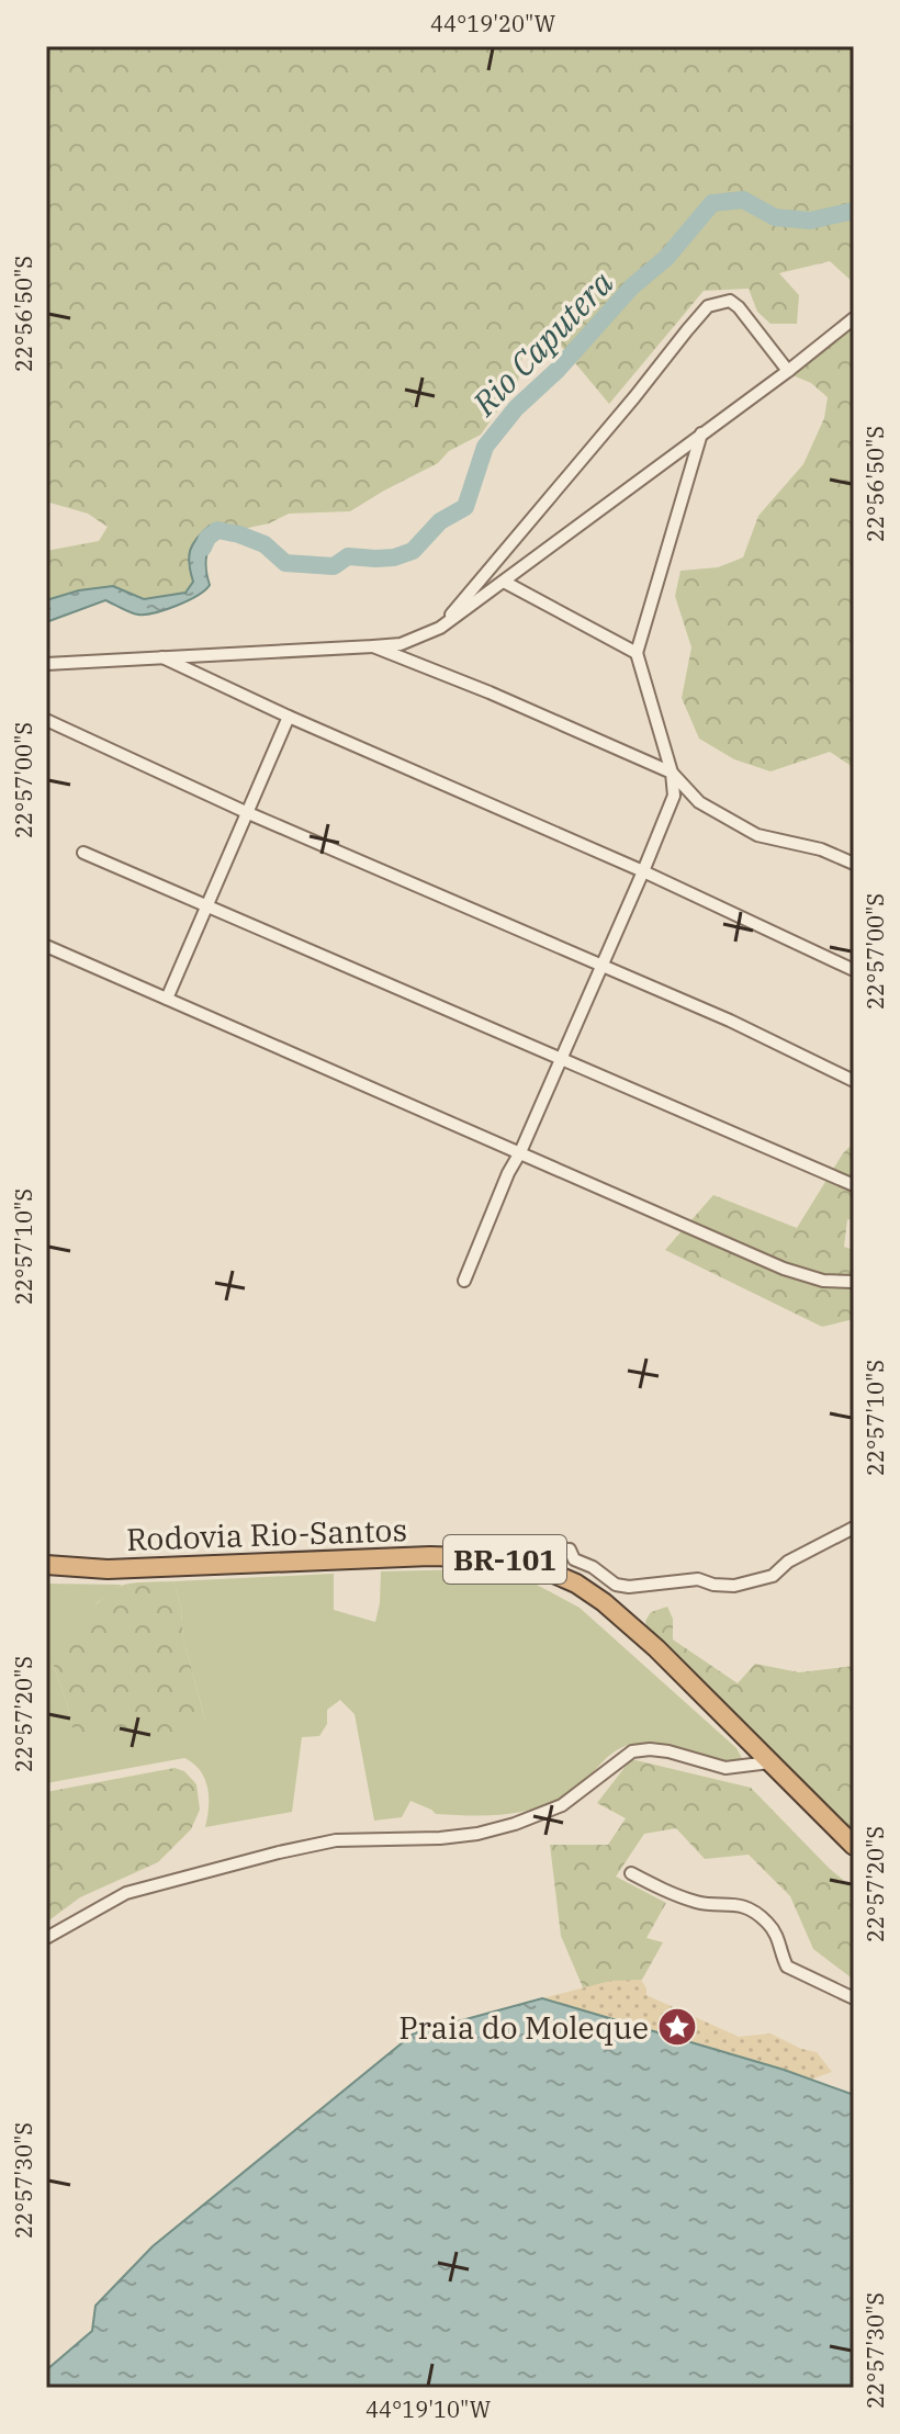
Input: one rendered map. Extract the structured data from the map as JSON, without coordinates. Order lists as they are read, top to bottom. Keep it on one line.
{"streets":{"highway":["Rodovia Rio-Santos","BR-101"]},"water":["Rio Caputera"],"places":{"place":["Praia do Moleque"]},"coordinates":["44°19'20\"W","22°56'50\"S","22°57'00\"S","22°57'10\"S","22°57'20\"S","22°57'30\"S","44°19'10\"W"]}
